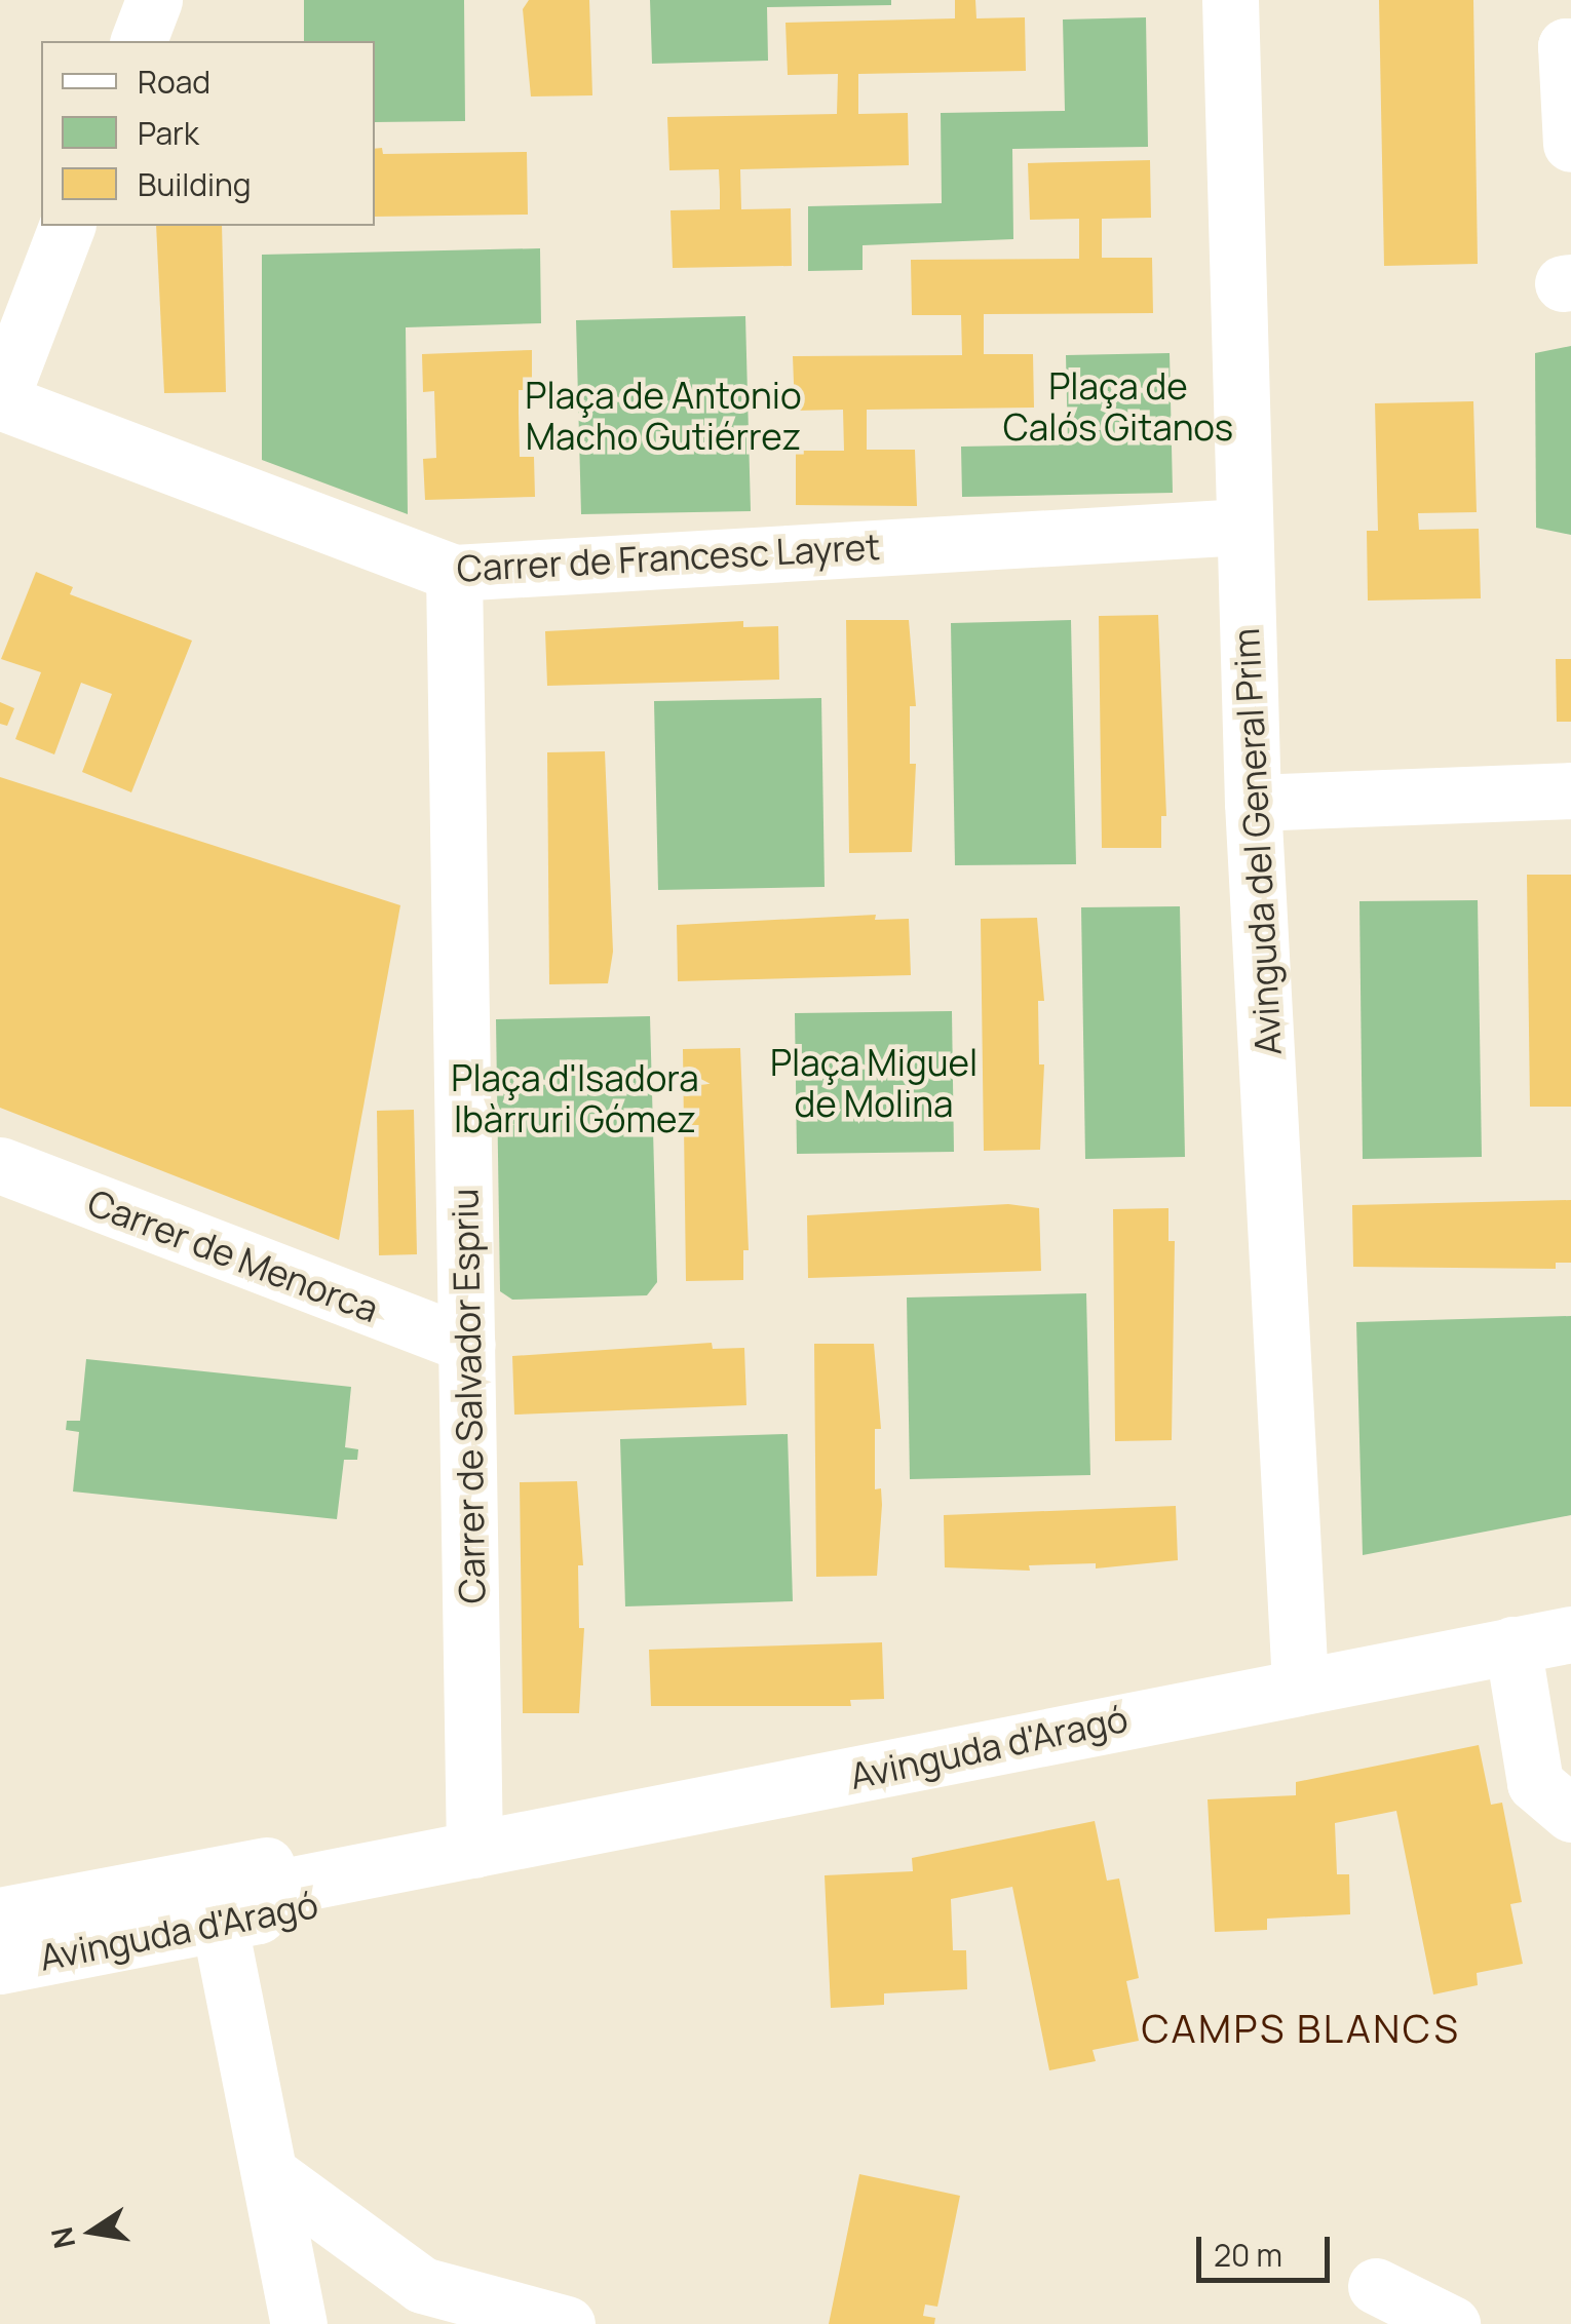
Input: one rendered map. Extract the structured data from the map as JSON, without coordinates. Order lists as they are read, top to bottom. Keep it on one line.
{"streets":{"street":["Carrer de Francesc Layret","Avinguda del General Prim","Carrer de Menorca","Carrer de Salvador Espriu","Avinguda d'Aragó"]},"crossings":[["Carrer de Francesc Layret","Avinguda del General Prim"],["Carrer de Francesc Layret","Carrer de Salvador Espriu"],["Avinguda del General Prim","Avinguda d'Aragó"],["Carrer de Menorca","Carrer de Salvador Espriu"],["Carrer de Salvador Espriu","Avinguda d'Aragó"]],"districts":["CAMPS BLANCS"],"parks":["Plaça de Calós Gitanos","Plaça de Antonio Macho Gutiérrez","Plaça Miguel de Molina","Plaça d'Isadora Ibàrruri Gómez"],"legend":["Road","Park","Building"],"scale_bar":"20 m","north":"left"}
